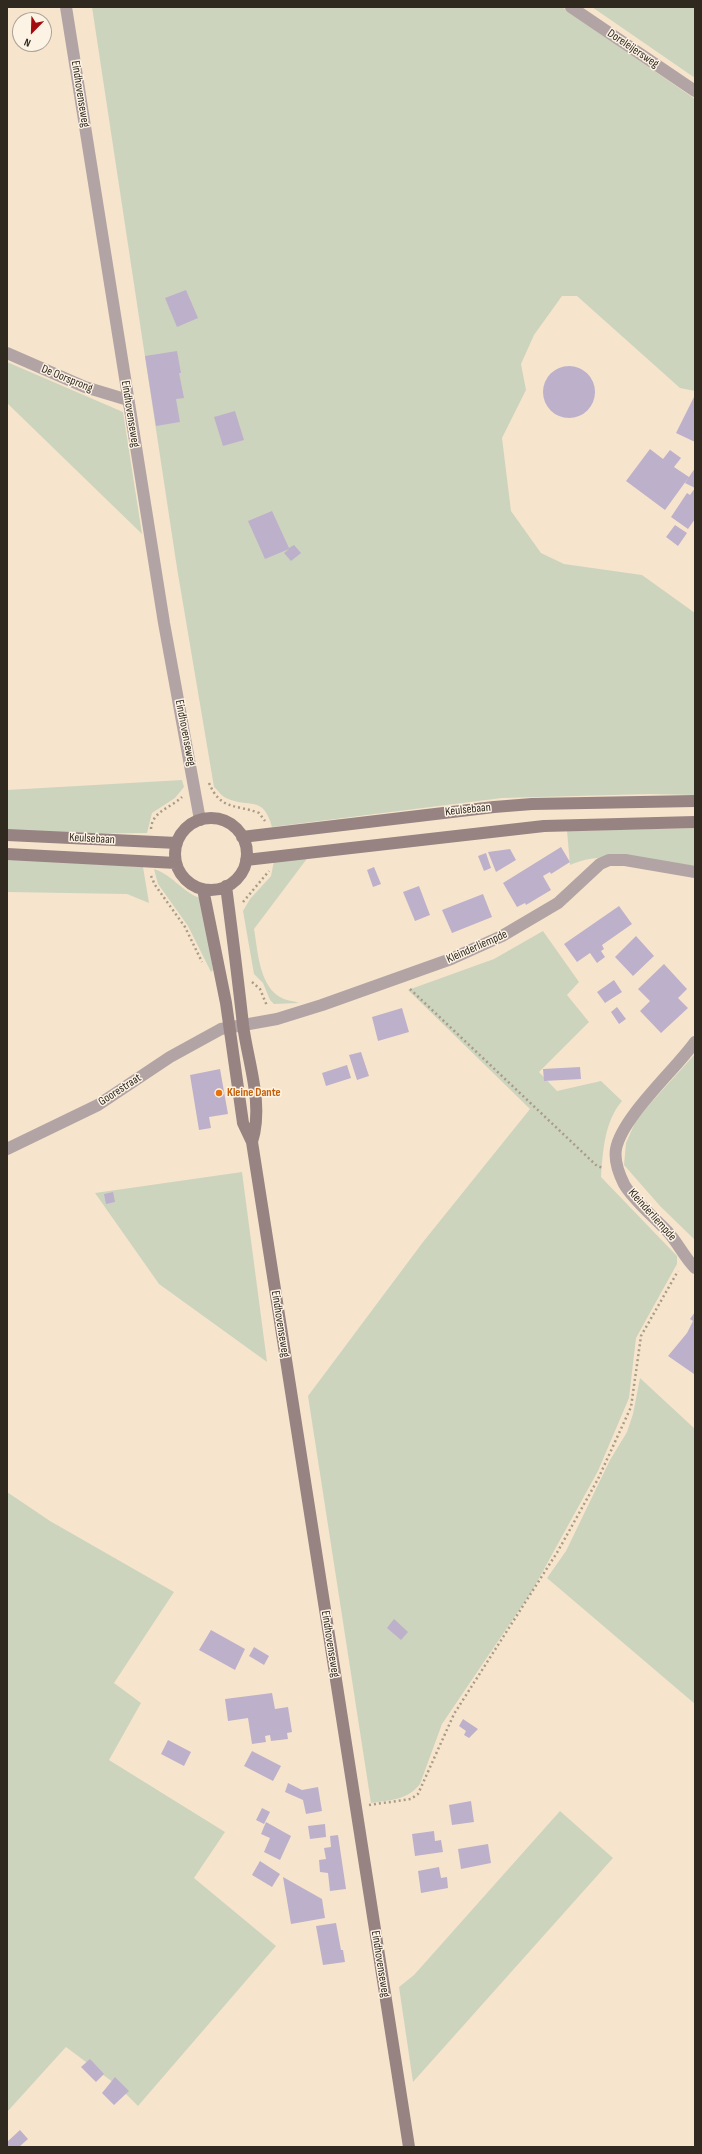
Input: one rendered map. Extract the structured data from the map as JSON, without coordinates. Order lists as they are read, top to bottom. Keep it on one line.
{"streets":{"main road":["Eindhovenseweg","Keulsebaan"],"street":["Doreleijersweg","De Oorsprong","Kleinderliempde","Goorestraat"]},"crossings":[["Eindhovenseweg","De Oorsprong"],["Eindhovenseweg","Keulsebaan"],["Eindhovenseweg","Kleinderliempde"],["Eindhovenseweg","Goorestraat"],["Kleinderliempde","Goorestraat"]],"places":["Kleine Dante"],"north":"bottom left"}
